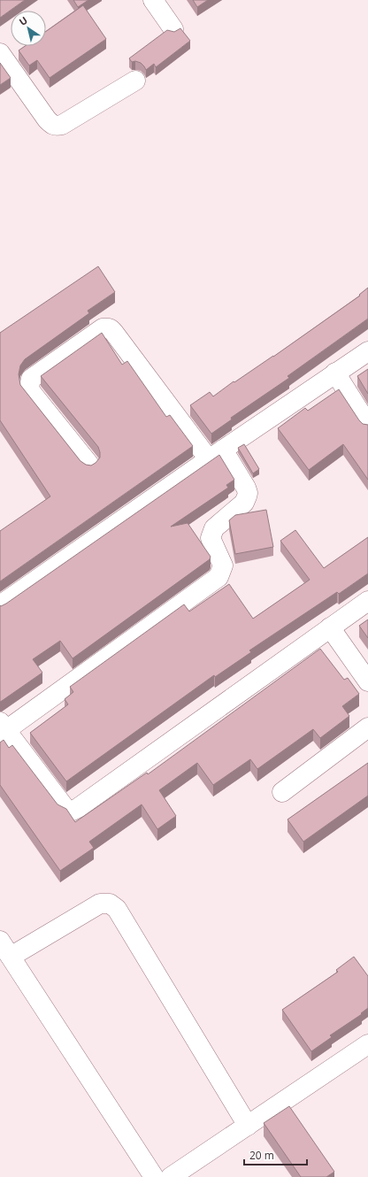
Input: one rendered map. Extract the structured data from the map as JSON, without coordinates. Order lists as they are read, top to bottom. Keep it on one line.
{"scale_bar":"20 m","north":"top left"}
